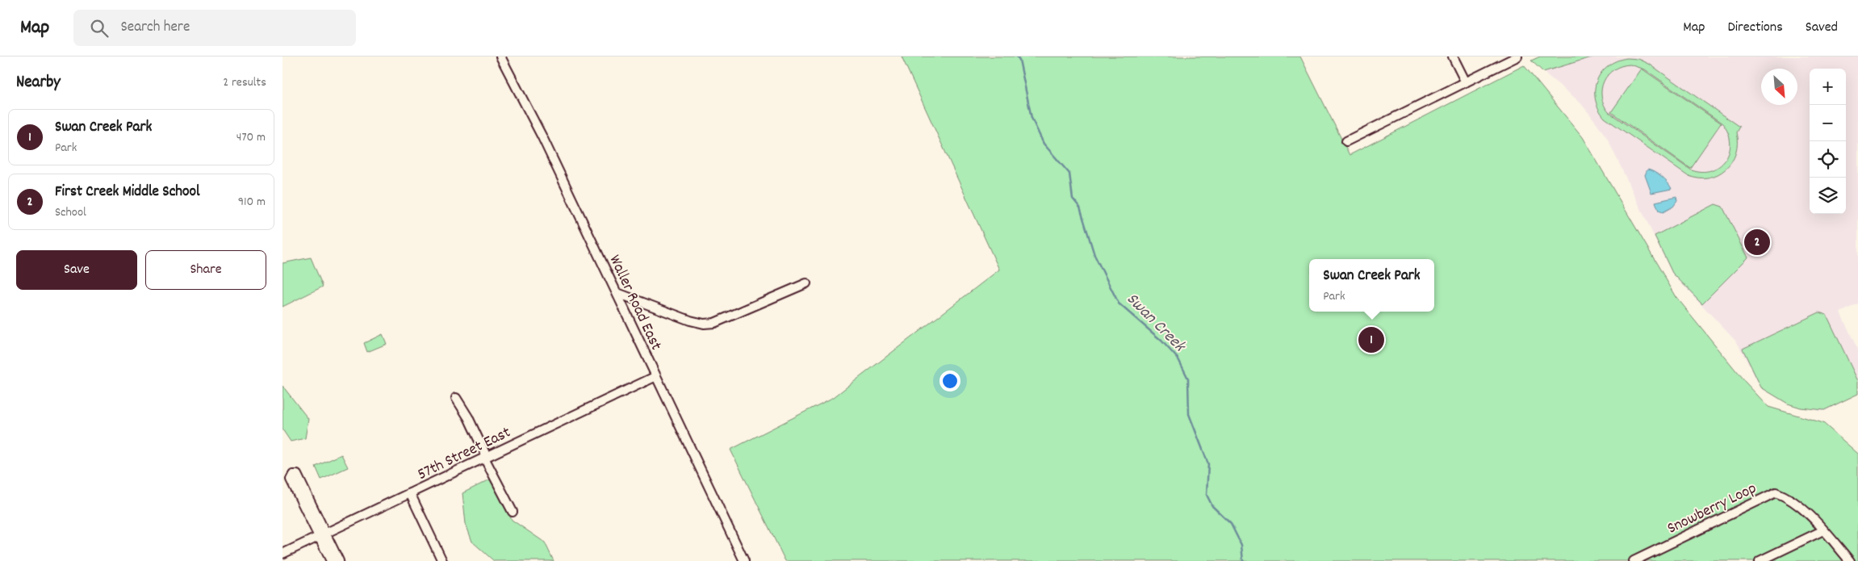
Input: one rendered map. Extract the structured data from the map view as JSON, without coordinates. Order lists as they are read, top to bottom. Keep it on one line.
{"streets":{"street":["Waller Road East","57th Street East","Snowberry Loop"]},"crossings":[["Waller Road East","57th Street East"]],"water":["Swan Creek"],"north":"bottom right","page":{"header":"Map","search":"Search here","nav":["Map","Directions","Saved"],"heading":["Nearby","2 results"],"map_buttons":["+","−"],"list":[{"mark":"1","name":"Swan Creek Park","note":"Park","value":"470 m"},{"mark":"2","name":"First Creek Middle School","note":"School","value":"910 m"}],"pins":["2","1"],"buttons":["Save","Share"],"popup":["Swan Creek Park","Park"]}}
